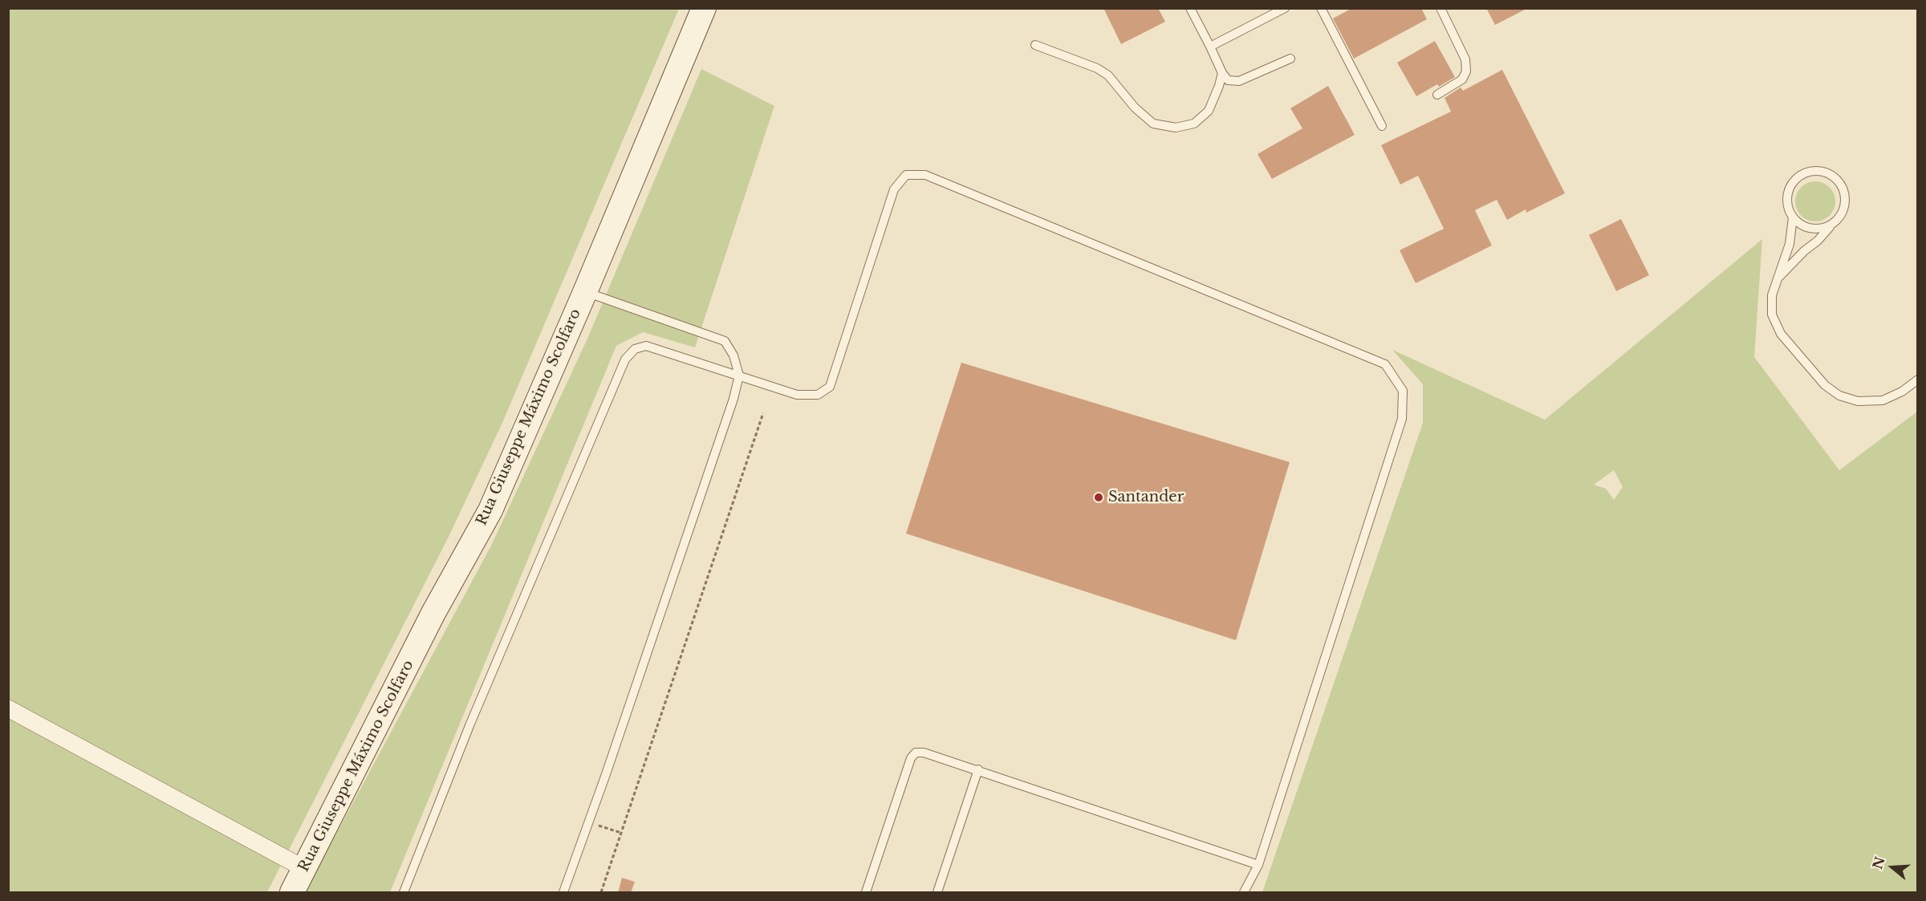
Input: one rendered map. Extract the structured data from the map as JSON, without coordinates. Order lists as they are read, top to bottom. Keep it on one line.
{"streets":{"main road":["Rua Giuseppe Máximo Scolfaro"]},"places":["Santander"],"north":"left"}
